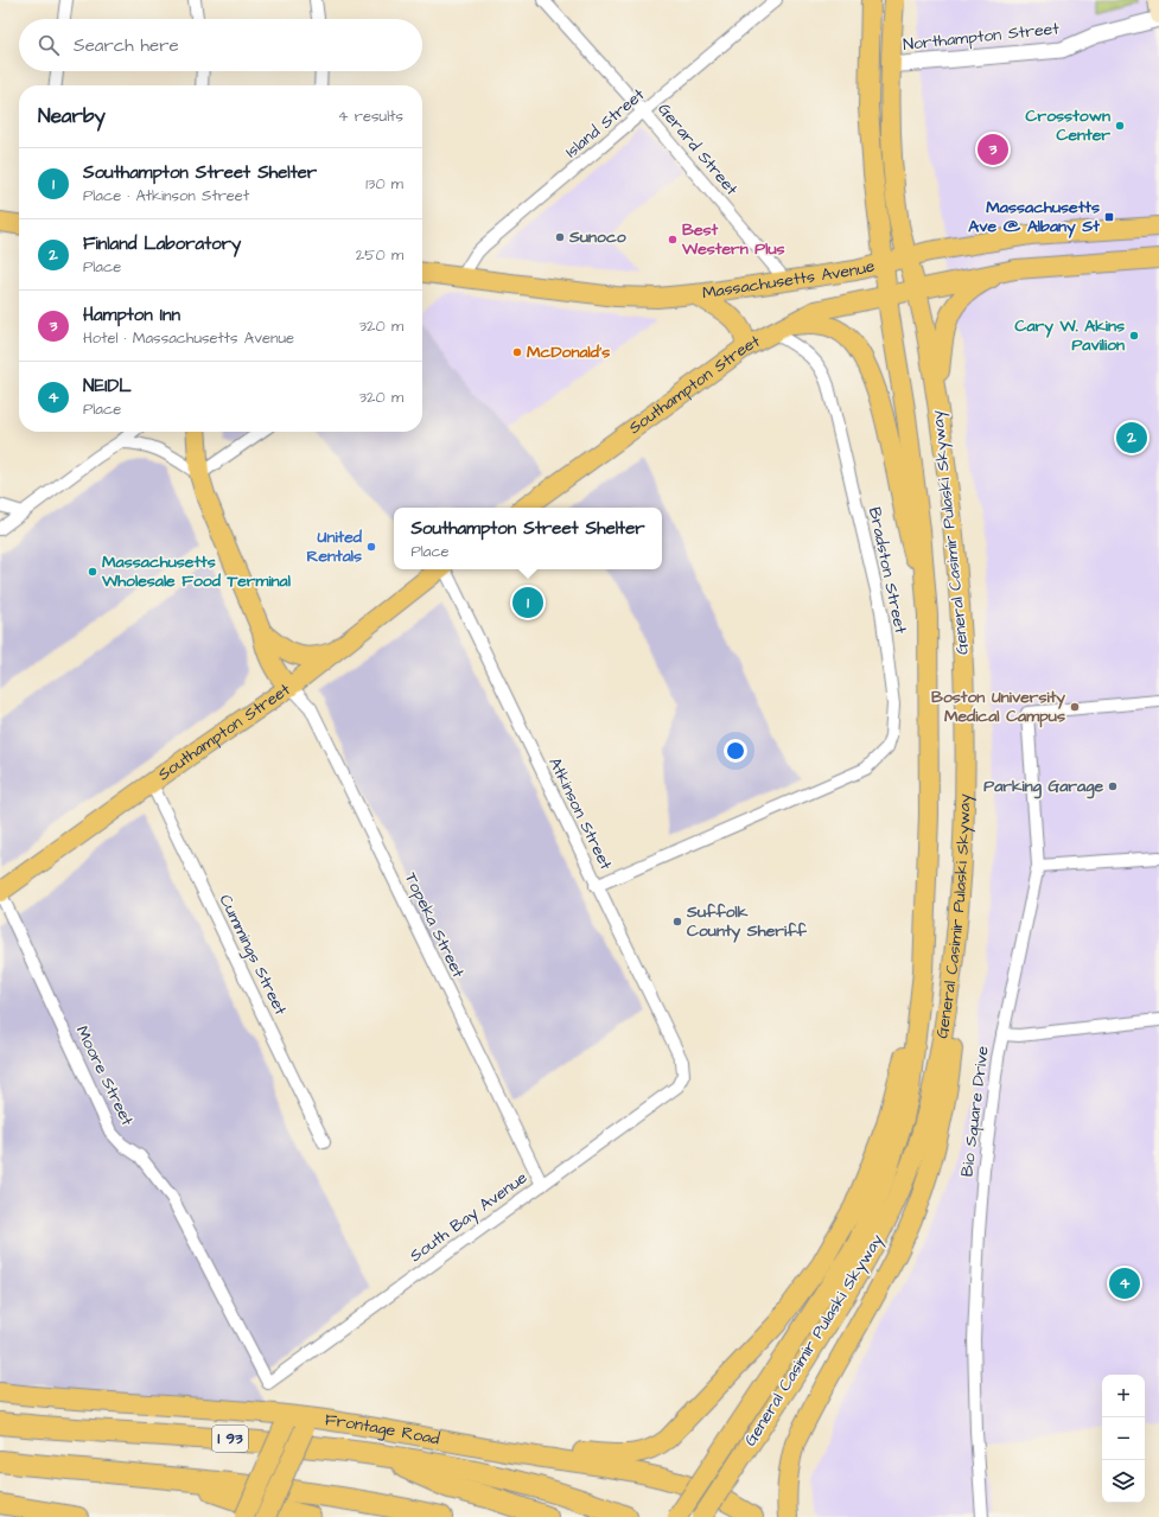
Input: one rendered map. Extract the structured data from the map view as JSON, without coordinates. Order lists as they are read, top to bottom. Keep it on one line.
{"streets":{"highway":["I 93"],"main road":["Massachusetts Avenue","Southampton Street","General Casimir Pulaski Skyway","Frontage Road"],"street":["Northampton Street","Island Street","Gerard Street","Bradston Street","Atkinson Street","Topeka Street","Cummings Street","Moore Street","Bio Square Drive","South Bay Avenue"]},"crossings":[["Northampton Street","General Casimir Pulaski Skyway"],["Island Street","Gerard Street"],["Island Street","Massachusetts Avenue"],["Gerard Street","Massachusetts Avenue"],["Massachusetts Avenue","Southampton Street"],["Massachusetts Avenue","General Casimir Pulaski Skyway"],["Southampton Street","General Casimir Pulaski Skyway"],["Southampton Street","Bradston Street"],["Southampton Street","Topeka Street"],["Southampton Street","Cummings Street"],["Southampton Street","Moore Street"],["Bradston Street","Atkinson Street"],["Atkinson Street","South Bay Avenue"],["Topeka Street","South Bay Avenue"],["Moore Street","South Bay Avenue"]],"places":{"other":["Crosstown Center","Sunoco","Best Western Plus","Cary W. Akins Pavilion","McDonald's","United Rentals","Massachusetts Wholesale Food Terminal","Boston University Medical Campus","Parking Garage","Suffolk County Sheriff"],"transit":["Massachusetts Ave @ Albany St"]},"page":{"search":"Search here","heading":["Nearby","4 results"],"pins":["3","2","1","4"],"list":[{"mark":"1","name":"Southampton Street Shelter","note":"Place · Atkinson Street","value":"130 m"},{"mark":"2","name":"Finland Laboratory","note":"Place","value":"250 m"},{"mark":"3","name":"Hampton Inn","note":"Hotel · Massachusetts Avenue","value":"320 m"},{"mark":"4","name":"NEIDL","note":"Place","value":"320 m"}],"popup":["Southampton Street Shelter","Place"],"map_buttons":["+","−"]}}
